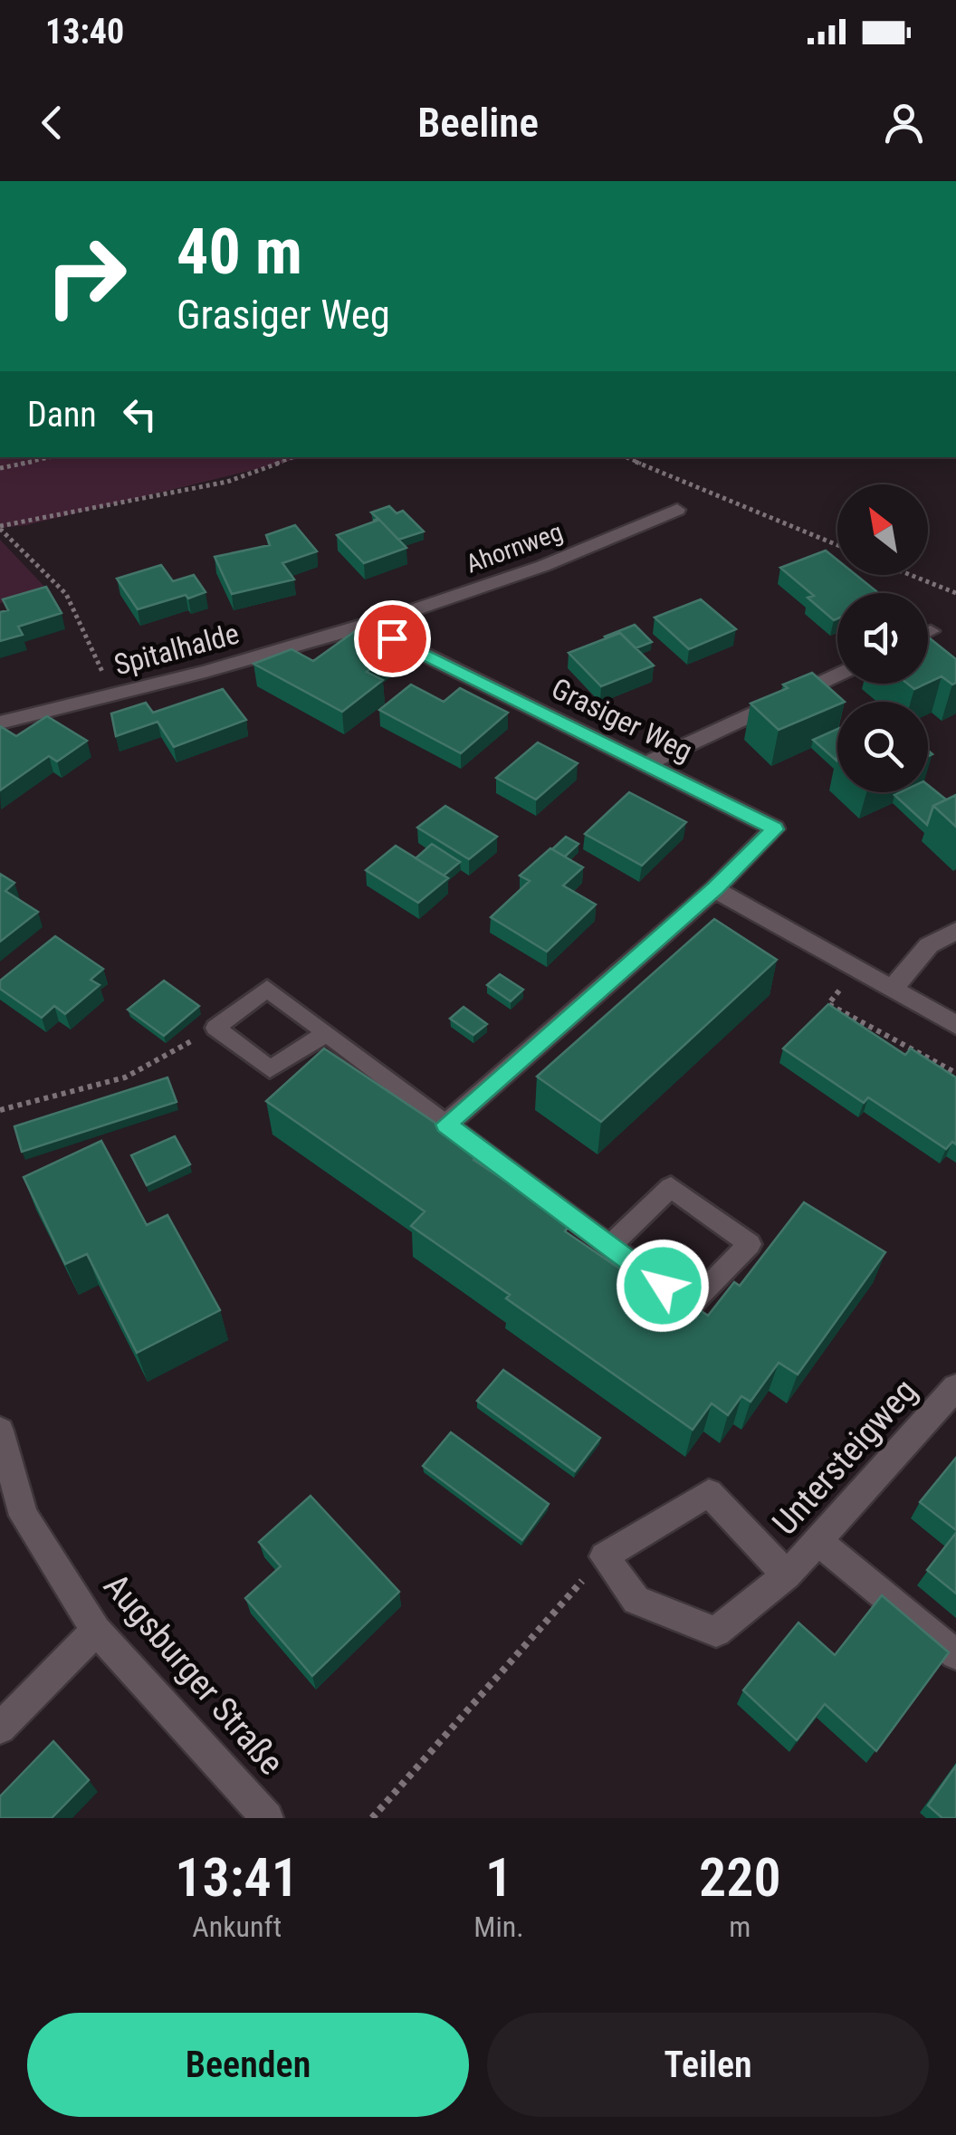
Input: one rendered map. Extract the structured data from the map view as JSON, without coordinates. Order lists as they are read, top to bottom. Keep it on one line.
{"streets":{"street":["Ahornweg","Spitalhalde","Grasiger Weg","Untersteigweg","Augsburger Straße"]},"crossings":[["Ahornweg","Spitalhalde"],["Ahornweg","Grasiger Weg"],["Spitalhalde","Grasiger Weg"]],"north":"top left","page":{"status":"13:40","header":"Beeline","turn":["40 m","Grasiger Weg"],"then":"Dann","eta":["13:41","Ankunft","1","Min.","220","m"],"buttons":["Beenden","Teilen"]}}
